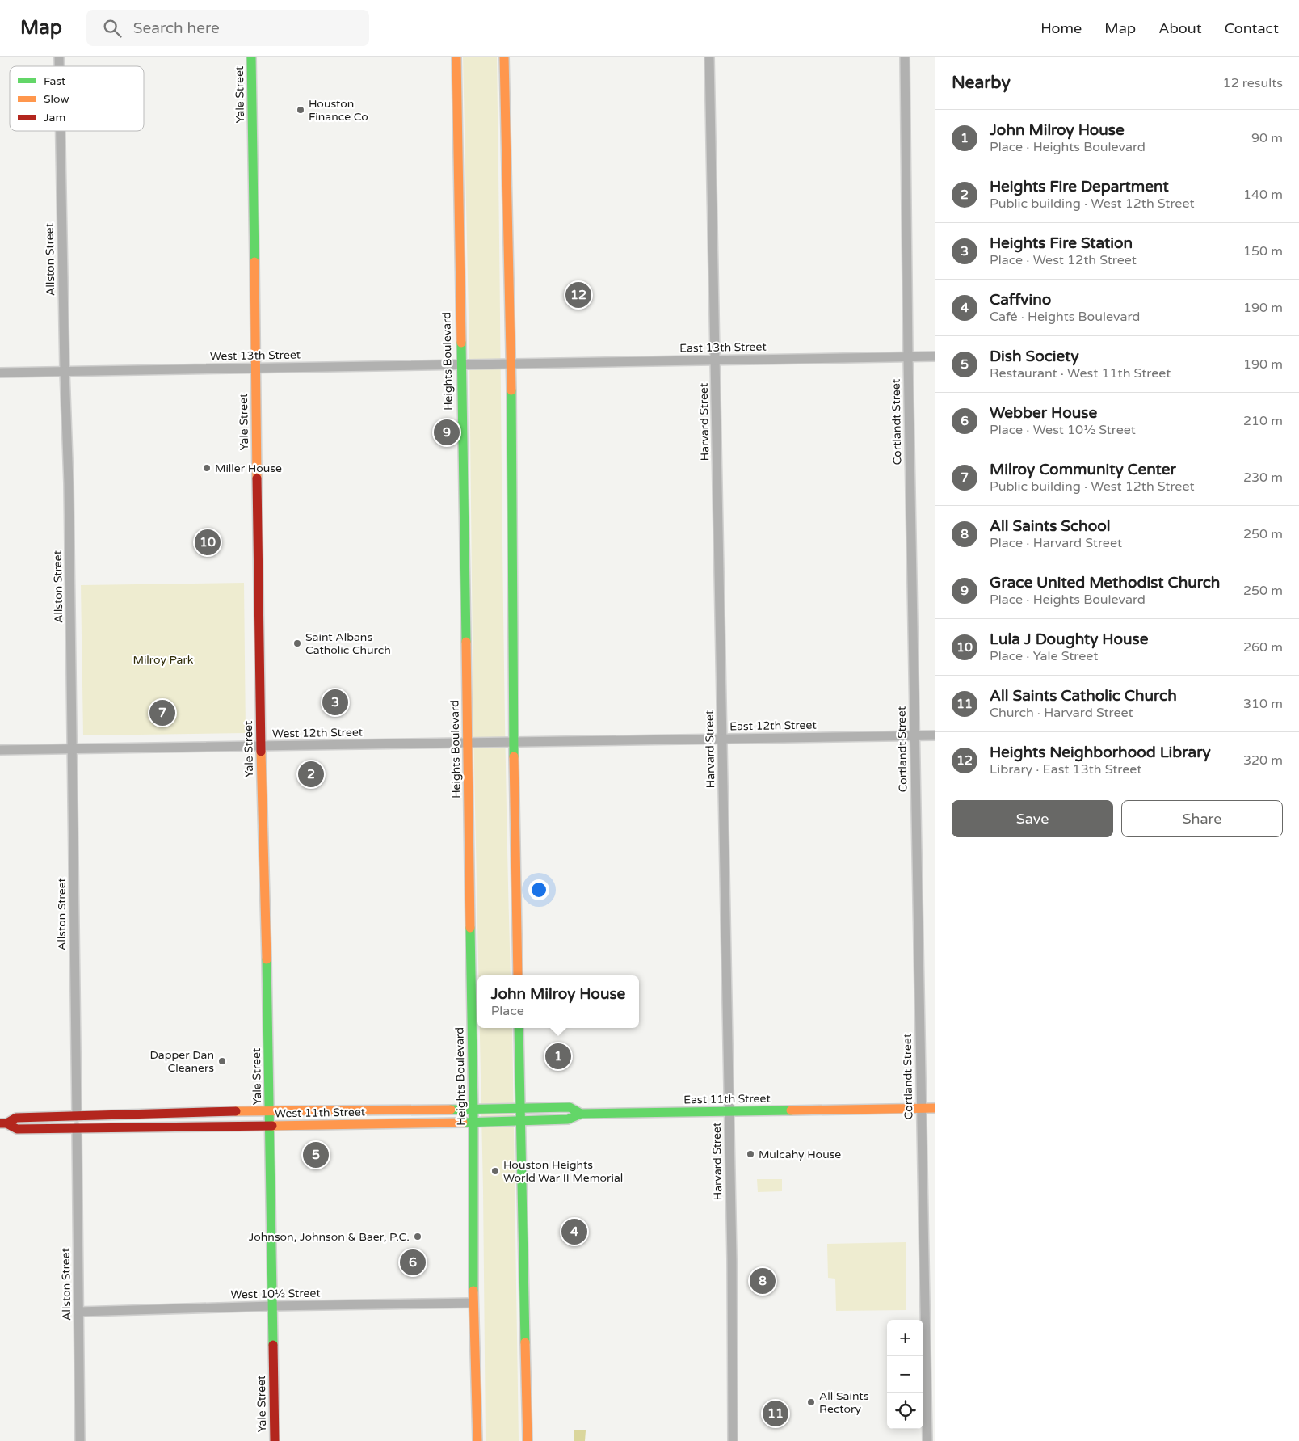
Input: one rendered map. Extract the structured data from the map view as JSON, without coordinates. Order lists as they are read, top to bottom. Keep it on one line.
{"streets":{"main road":["Yale Street","Heights Boulevard","East 11th Street","West 11th Street"],"street":["Allston Street","East 13th Street","West 13th Street","Harvard Street","Cortlandt Street","East 12th Street","West 12th Street","West 10½ Street"]},"crossings":[["Yale Street","West 13th Street"],["Yale Street","West 12th Street"],["Yale Street","West 11th Street"],["Yale Street","West 10½ Street"],["Allston Street","West 13th Street"],["Allston Street","West 12th Street"],["Allston Street","West 11th Street"],["Allston Street","West 10½ Street"],["East 13th Street","West 13th Street"],["East 13th Street","Harvard Street"],["East 13th Street","Cortlandt Street"],["West 13th Street","Heights Boulevard"],["Heights Boulevard","West 12th Street"],["Heights Boulevard","West 11th Street"],["Heights Boulevard","West 10½ Street"],["Harvard Street","East 12th Street"],["Harvard Street","East 11th Street"],["Cortlandt Street","East 12th Street"],["Cortlandt Street","East 11th Street"],["East 12th Street","West 12th Street"],["East 11th Street","West 11th Street"]],"parks":["Milroy Park"],"places":["Houston Finance Co","Miller House","Saint Albans Catholic Church","Dapper Dan Cleaners","Mulcahy House","Houston Heights World War II Memorial","Johnson, Johnson & Baer, P.C.","All Saints Rectory"],"legend":["Fast","Slow","Jam"],"page":{"header":"Map","search":"Search here","nav":["Home","Map","About","Contact"],"heading":["Nearby","12 results"],"list":[{"mark":"1","name":"John Milroy House","note":"Place · Heights Boulevard","value":"90 m"},{"mark":"2","name":"Heights Fire Department","note":"Public building · West 12th Street","value":"140 m"},{"mark":"3","name":"Heights Fire Station","note":"Place · West 12th Street","value":"150 m"},{"mark":"4","name":"Caffvino","note":"Café · Heights Boulevard","value":"190 m"},{"mark":"5","name":"Dish Society","note":"Restaurant · West 11th Street","value":"190 m"},{"mark":"6","name":"Webber House","note":"Place · West 10½ Street","value":"210 m"},{"mark":"7","name":"Milroy Community Center","note":"Public building · West 12th Street","value":"230 m"},{"mark":"8","name":"All Saints School","note":"Place · Harvard Street","value":"250 m"},{"mark":"9","name":"Grace United Methodist Church","note":"Place · Heights Boulevard","value":"250 m"},{"mark":"10","name":"Lula J Doughty House","note":"Place · Yale Street","value":"260 m"},{"mark":"11","name":"All Saints Catholic Church","note":"Church · Harvard Street","value":"310 m"},{"mark":"12","name":"Heights Neighborhood Library","note":"Library · East 13th Street","value":"320 m"}],"pins":["12","9","10","3","7","2","1","5","4","6","8","11"],"buttons":["Save","Share"],"popup":["John Milroy House","Place"],"map_buttons":["+","−"]}}
